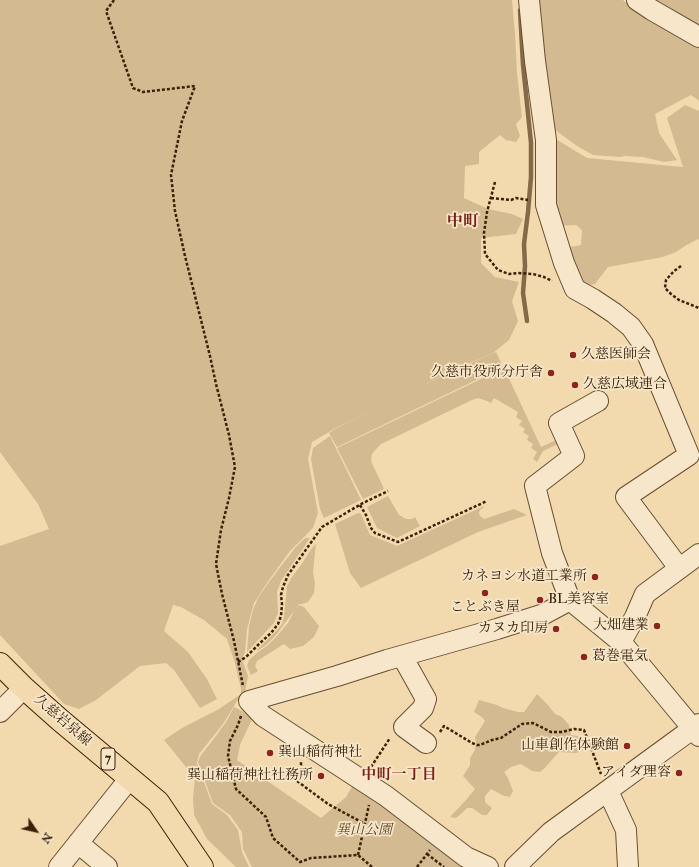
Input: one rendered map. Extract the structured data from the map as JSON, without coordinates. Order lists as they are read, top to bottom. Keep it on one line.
{"streets":{"main road":["久慈岩泉線","7"]},"districts":["中町","中町一丁目"],"parks":["巽山公園"],"places":["久慈医師会","久慈市役所分庁舎","久慈広域連合","カネヨシ水道工業所","ことぶき屋","BL美容室","大畑建業","カヌカ印房","葛巻電気","山車創作体験館","巽山稲荷神社","アイダ理容","巽山稲荷神社社務所"],"north":"bottom right"}
